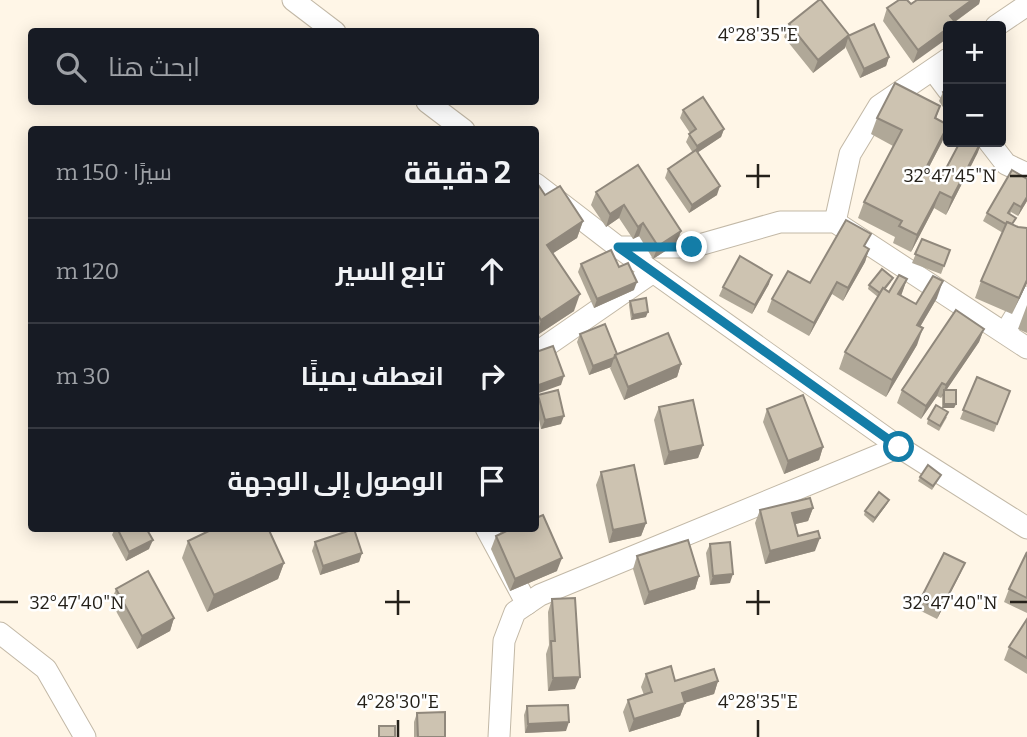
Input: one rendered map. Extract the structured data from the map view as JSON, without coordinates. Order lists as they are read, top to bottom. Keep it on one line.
{"page":{"map_buttons":["+","−"],"search":"ابحث هنا","heading":["2 دقيقة","سيرًا · 150 m"],"list":[["تابع السير","120 m"],["انعطف يمينًا","30 m"],"الوصول إلى الوجهة"]},"coordinates":["4°28'35\"E","32°47'45\"N","32°47'40\"N","4°28'30\"E"]}
